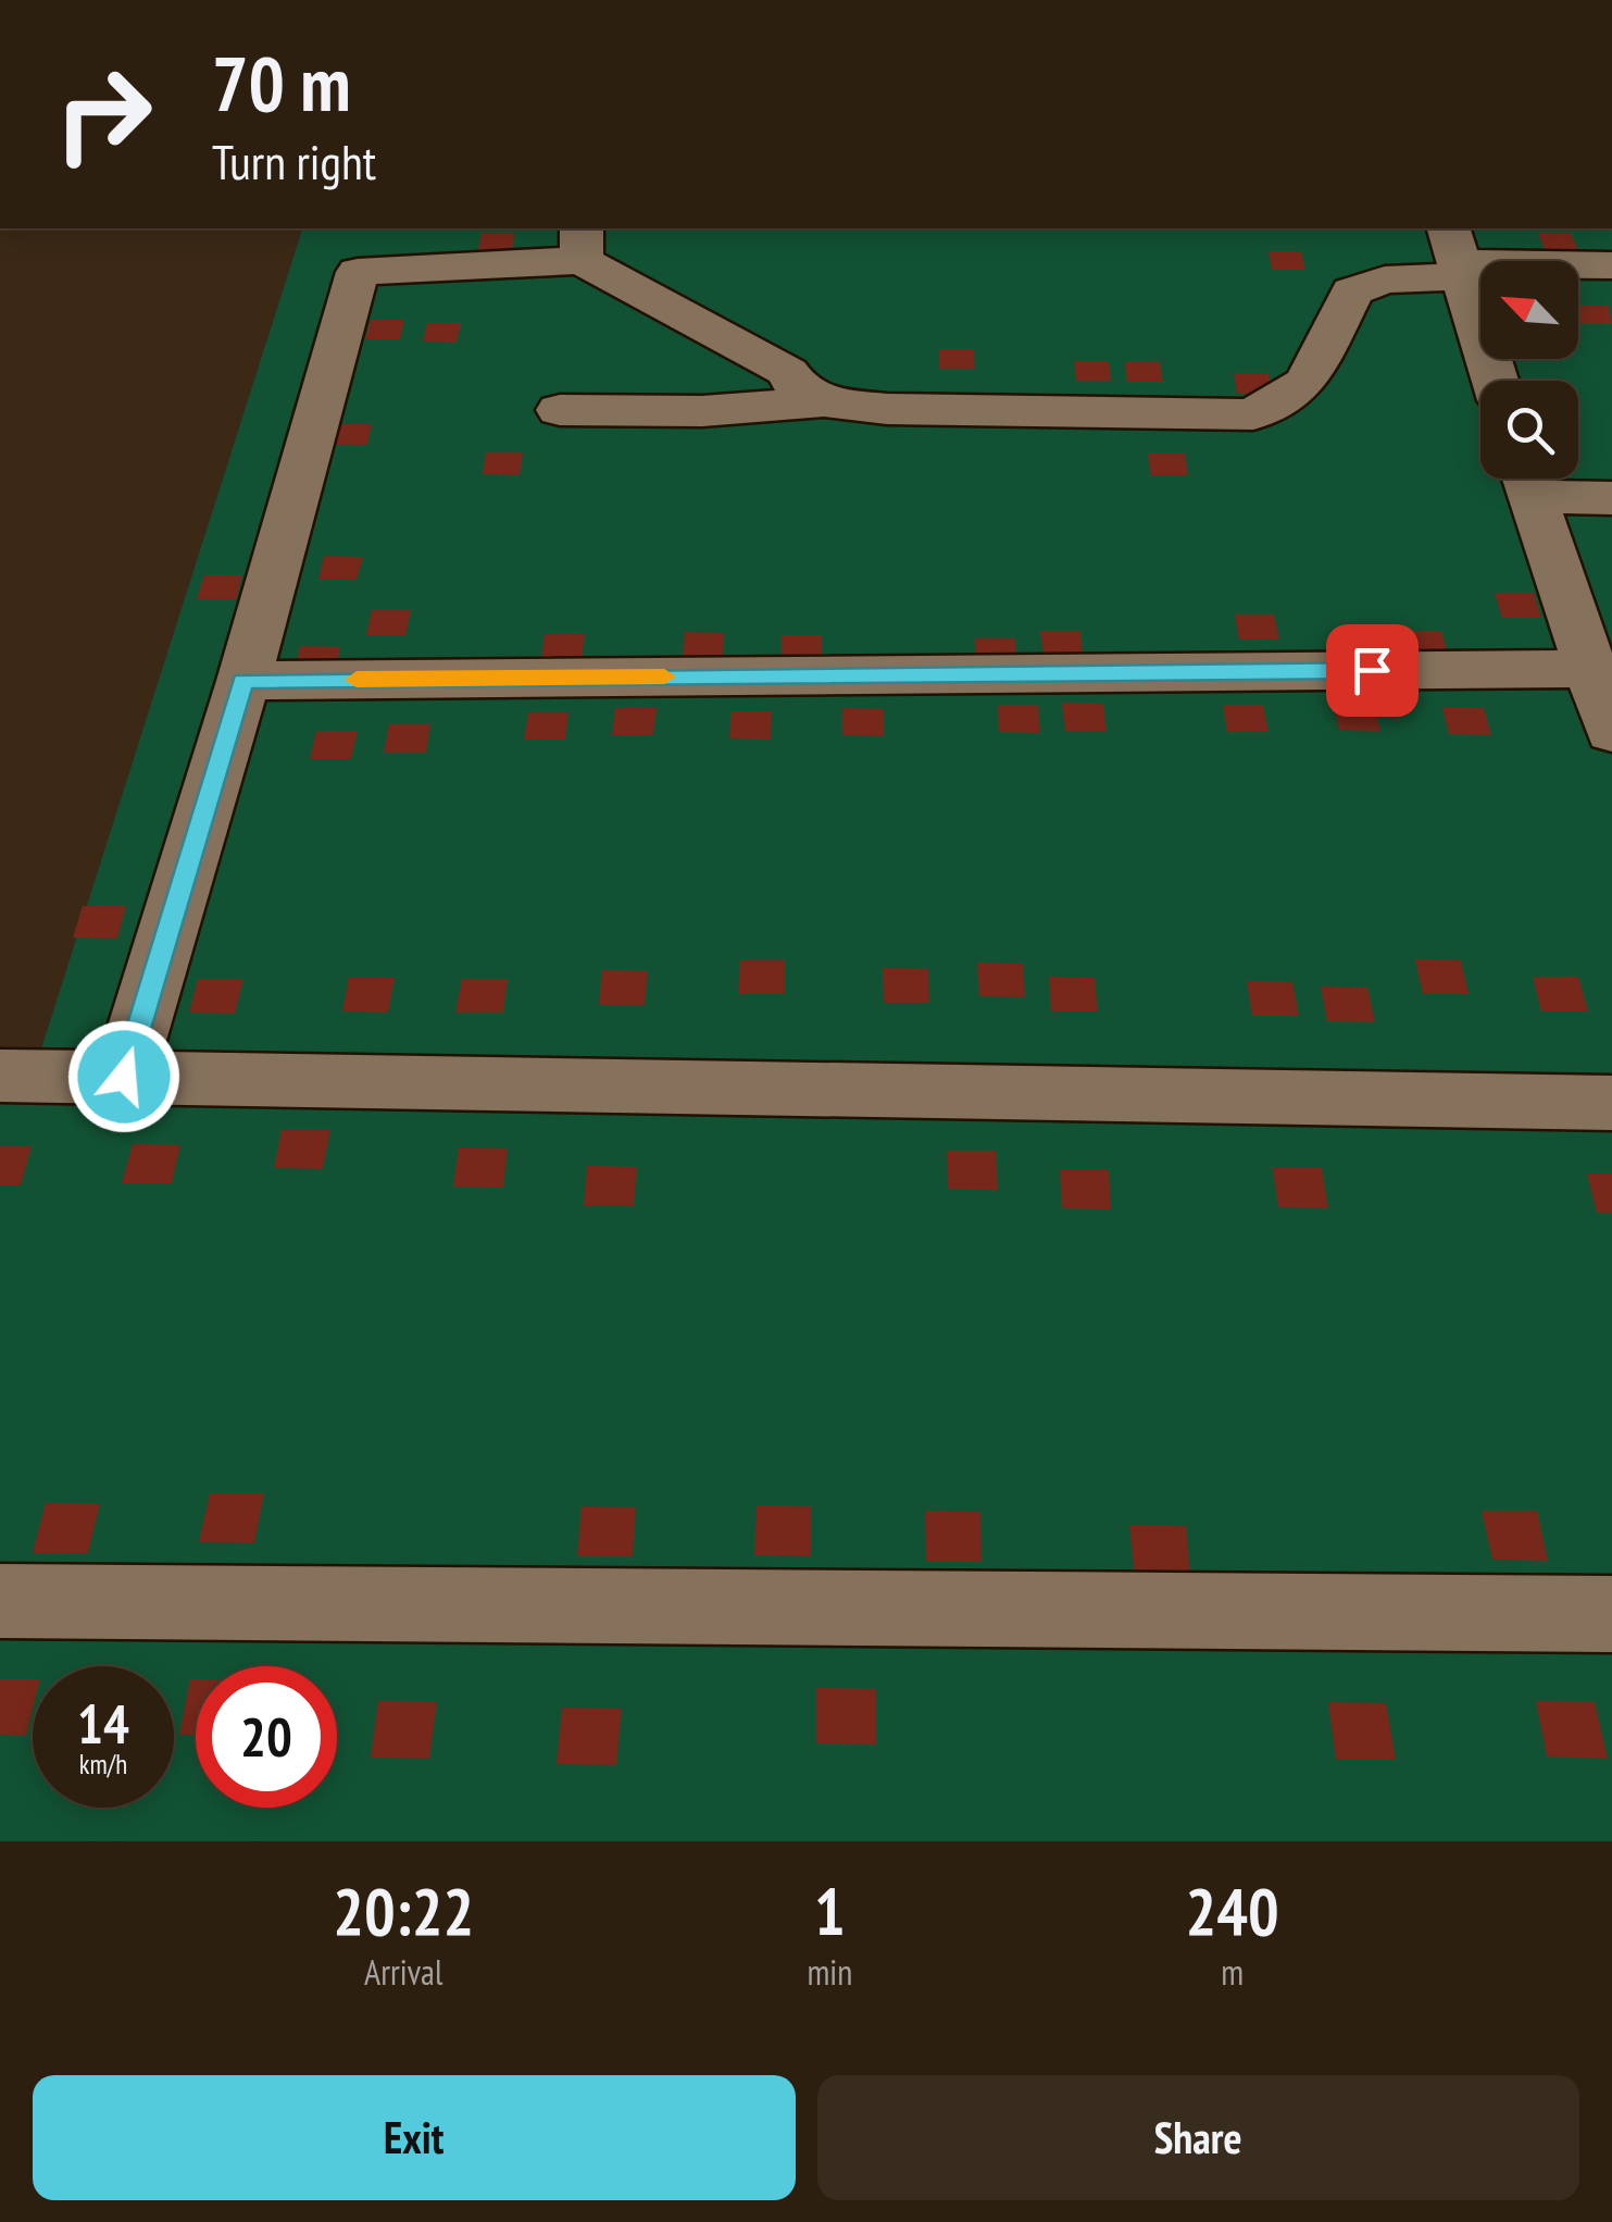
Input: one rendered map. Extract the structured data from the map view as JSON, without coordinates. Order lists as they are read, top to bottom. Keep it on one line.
{"north":"top left","page":{"turn":["70 m","Turn right"],"speed":"14 km/h","limit":"20","eta":["20:22","Arrival","1","min","240","m"],"buttons":["Exit","Share"]}}
